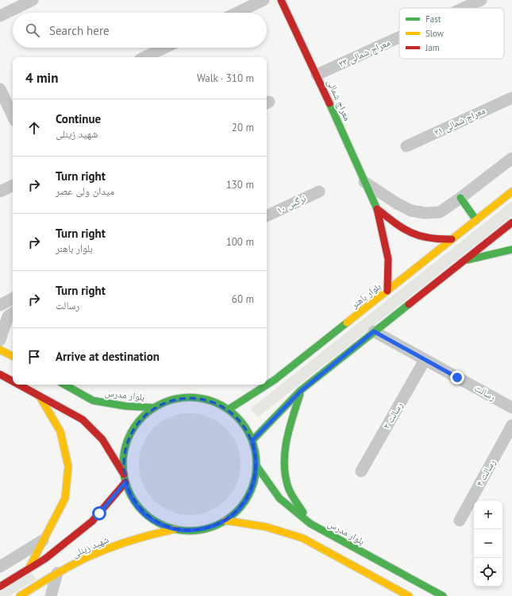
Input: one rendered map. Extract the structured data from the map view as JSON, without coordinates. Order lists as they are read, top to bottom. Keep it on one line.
{"streets":{"main road":["معراج شمالی","بلوار باهنر","بلوار مدرس","شهید زینلی"],"street":["معراج شمالی ۲۳","معراج شمالی ۲۱","نرگس ۱۰","رسالت","رسالت ۲","رسالت ۴"]},"crossings":[["معراج شمالی ۲۳","معراج شمالی"],["معراج شمالی","بلوار باهنر"],["رسالت","رسالت ۲"]],"legend":["Fast","Slow","Jam"],"page":{"search":"Search here","heading":["4 min","Walk · 310 m"],"list":[["Continue","شهید زینلی","20 m"],["Turn right","میدان ولی عصر","130 m"],["Turn right","بلوار باهنر","100 m"],["Turn right","رسالت","60 m"],"Arrive at destination"],"map_buttons":["+","−"]}}
